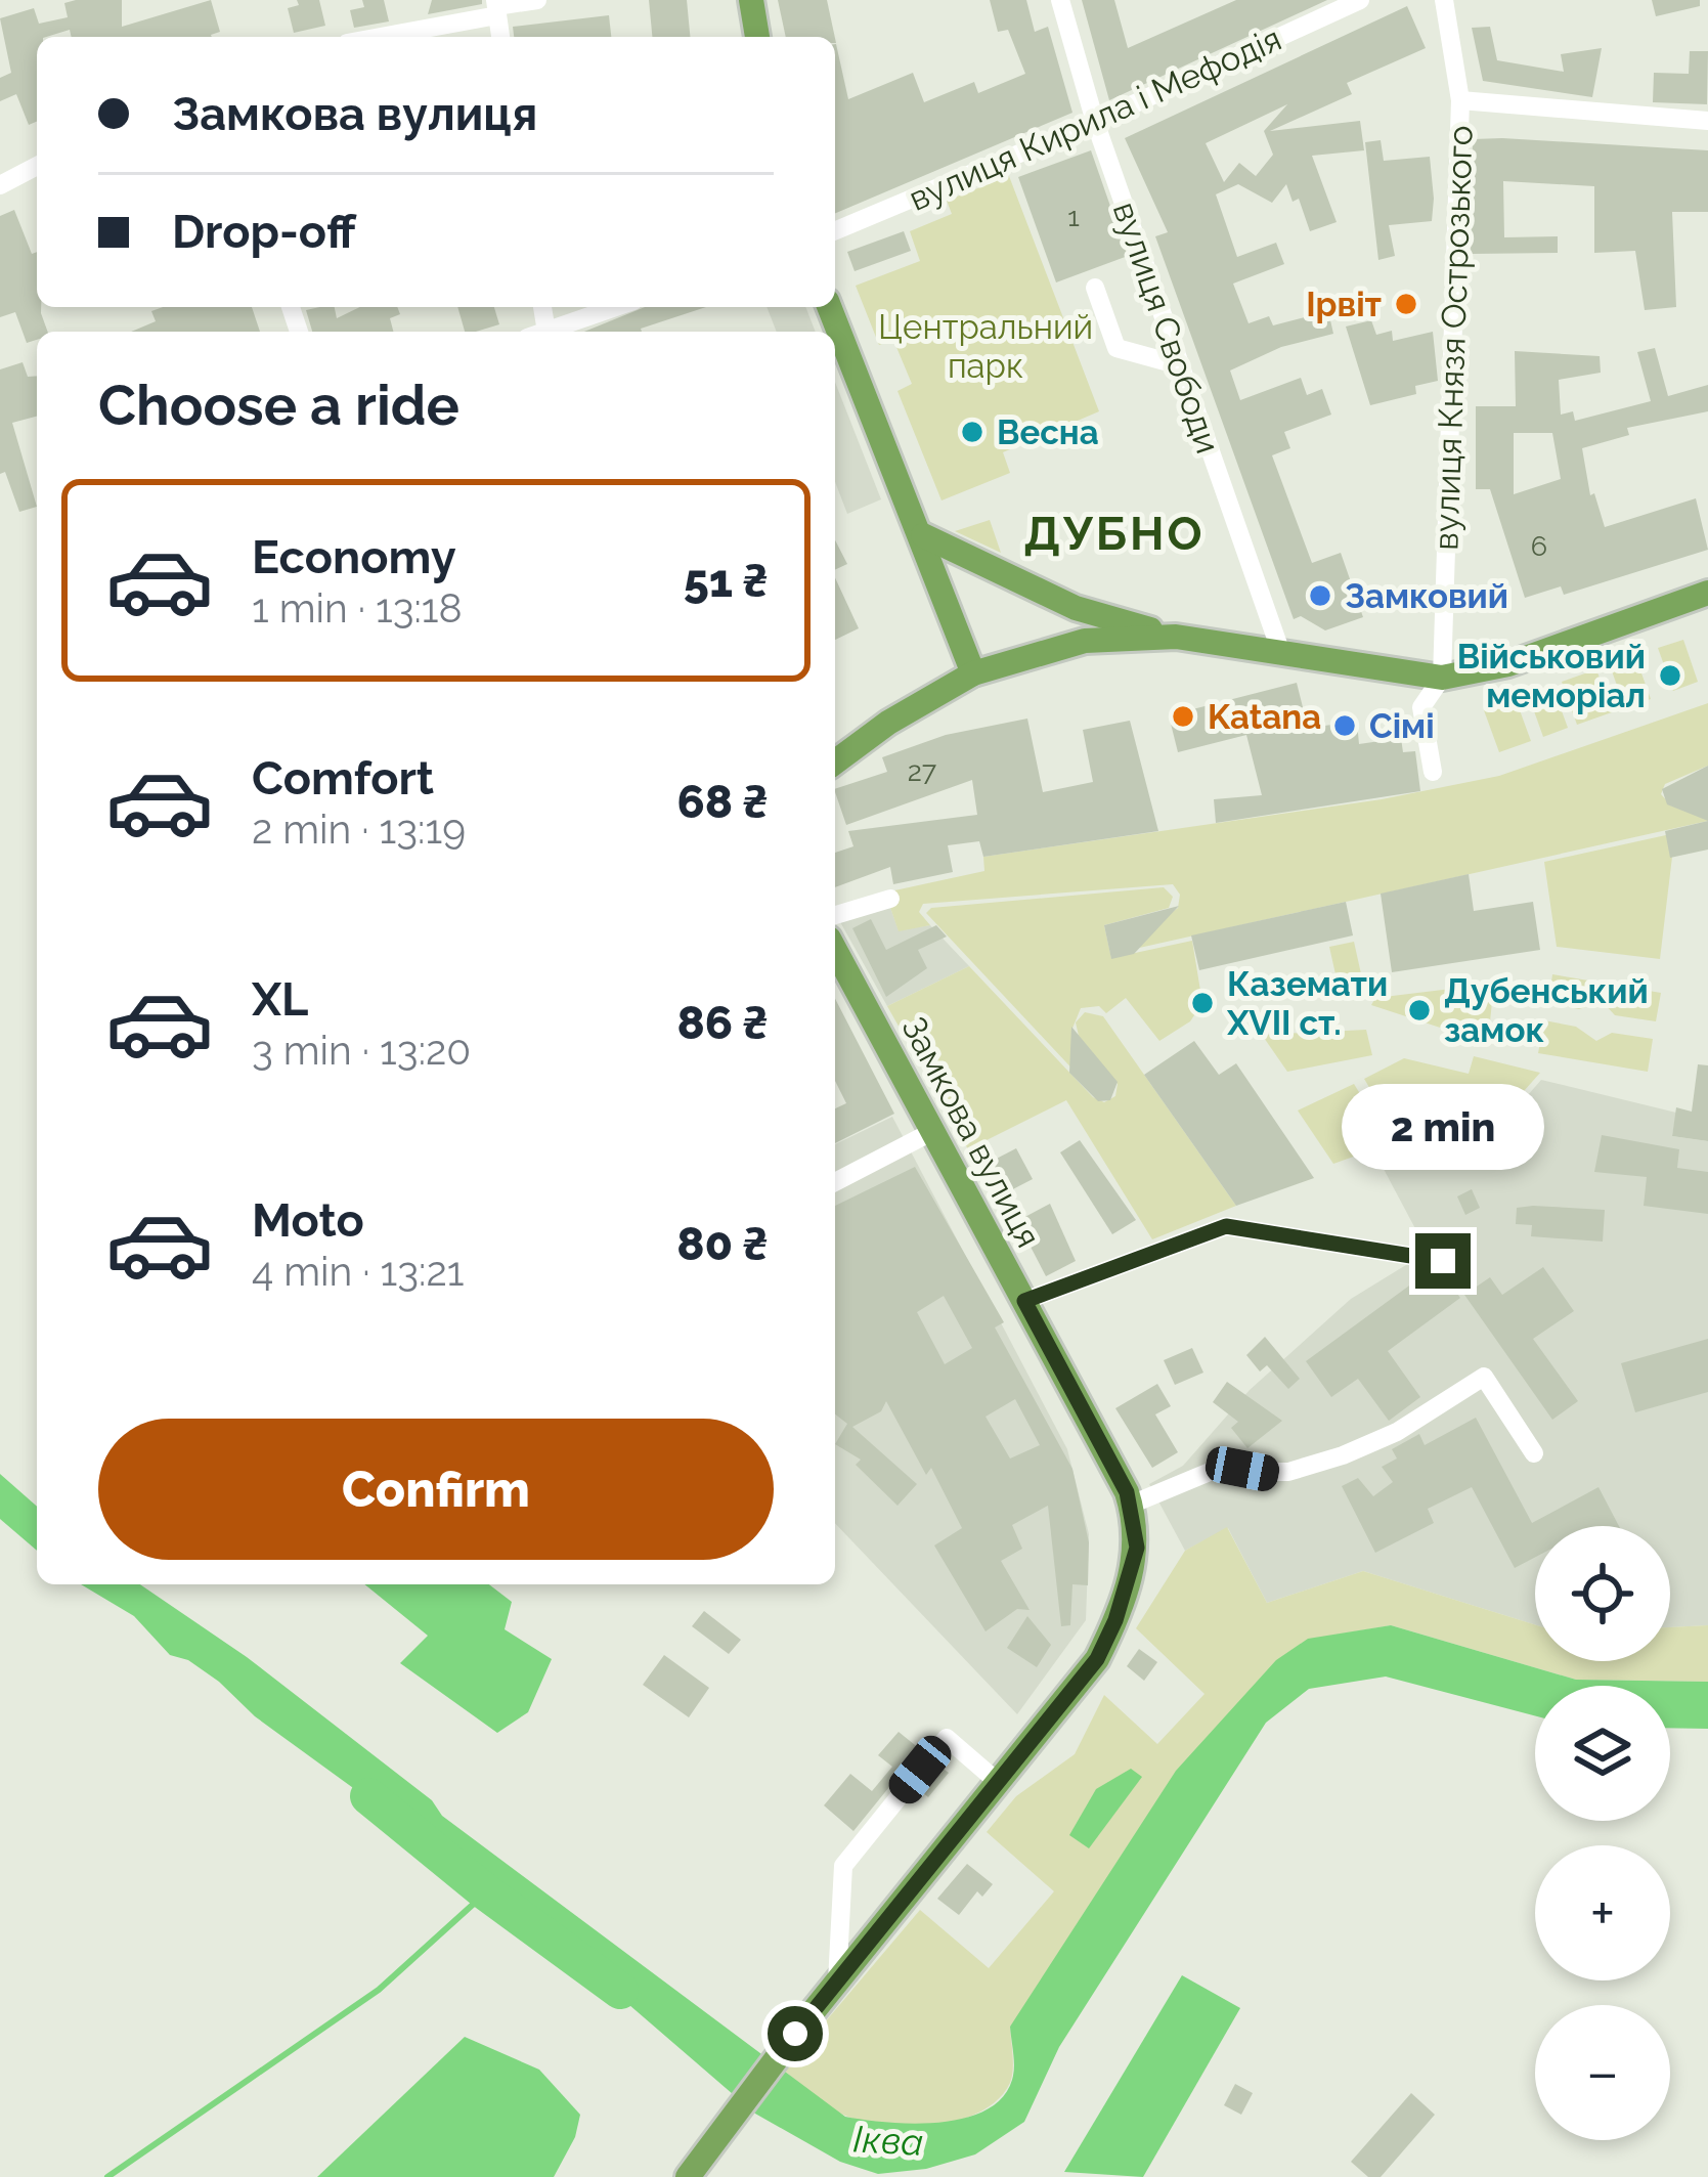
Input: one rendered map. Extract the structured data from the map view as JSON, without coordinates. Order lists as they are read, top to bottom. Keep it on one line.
{"streets":{"main road":["Замкова вулиця"],"street":["вулиця Кирила і Мефодія","вулиця Свободи","вулиця Князя Острозького"]},"crossings":[["вулиця Кирила і Мефодія","вулиця Свободи"]],"districts":["ДУБНО"],"water":["Іква"],"parks":["Центральний парк"],"places":["Ірвіт","Весна","Замковий","Військовий меморіал","Katana","Сімі","Каземати XVII ст.","Дубенський замок"],"house_numbers":["1","6","27"],"page":{"banner":["Замкова вулиця","Drop-off"],"heading":"Choose a ride","list":[{"name":"Economy","note":"1 min · 13:18","value":"51 ₴"},{"name":"Comfort","note":"2 min · 13:19","value":"68 ₴"},{"name":"XL","note":"3 min · 13:20","value":"86 ₴"},{"name":"Moto","note":"4 min · 13:21","value":"80 ₴"}],"bubble":"2 min","buttons":"Confirm","map_buttons":["+","−"]}}
